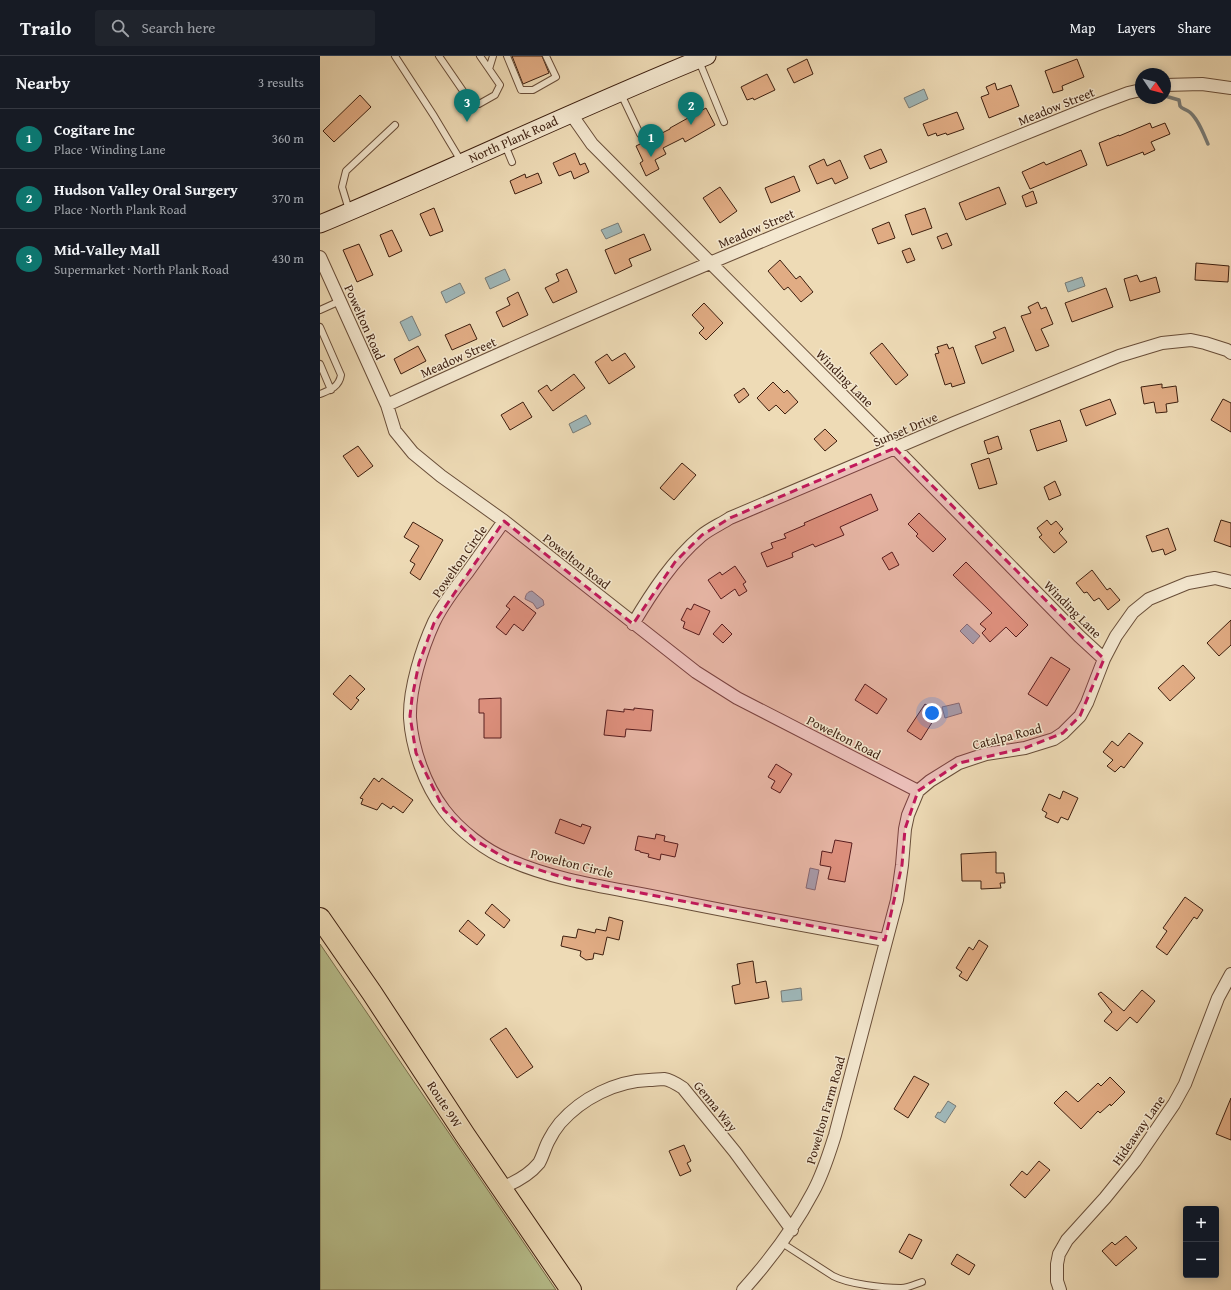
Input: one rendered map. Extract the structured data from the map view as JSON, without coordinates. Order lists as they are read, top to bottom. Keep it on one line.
{"streets":{"highway":["Route 9W"],"main road":["North Plank Road"],"street":["Meadow Street","Powelton Road","Winding Lane","Sunset Drive","Powelton Circle","Catalpa Road","Genna Way","Powelton Farm Road","Hideaway Lane"]},"crossings":[["Meadow Street","Powelton Road"],["Meadow Street","Winding Lane"],["North Plank Road","Winding Lane"],["Powelton Road","Sunset Drive"],["Powelton Road","Powelton Circle"],["Powelton Road","Catalpa Road"],["Winding Lane","Sunset Drive"],["Winding Lane","Catalpa Road"],["Powelton Circle","Catalpa Road"],["Powelton Circle","Powelton Farm Road"],["Catalpa Road","Powelton Farm Road"],["Route 9W","Genna Way"],["Genna Way","Powelton Farm Road"]],"north":"bottom right","page":{"header":"Trailo","search":"Search here","nav":["Map","Layers","Share"],"heading":["Nearby","3 results"],"pins":["3","2","1"],"list":[{"mark":"1","name":"Cogitare Inc","note":"Place · Winding Lane","value":"360 m"},{"mark":"2","name":"Hudson Valley Oral Surgery","note":"Place · North Plank Road","value":"370 m"},{"mark":"3","name":"Mid-Valley Mall","note":"Supermarket · North Plank Road","value":"430 m"}],"map_buttons":["+","−"]}}
